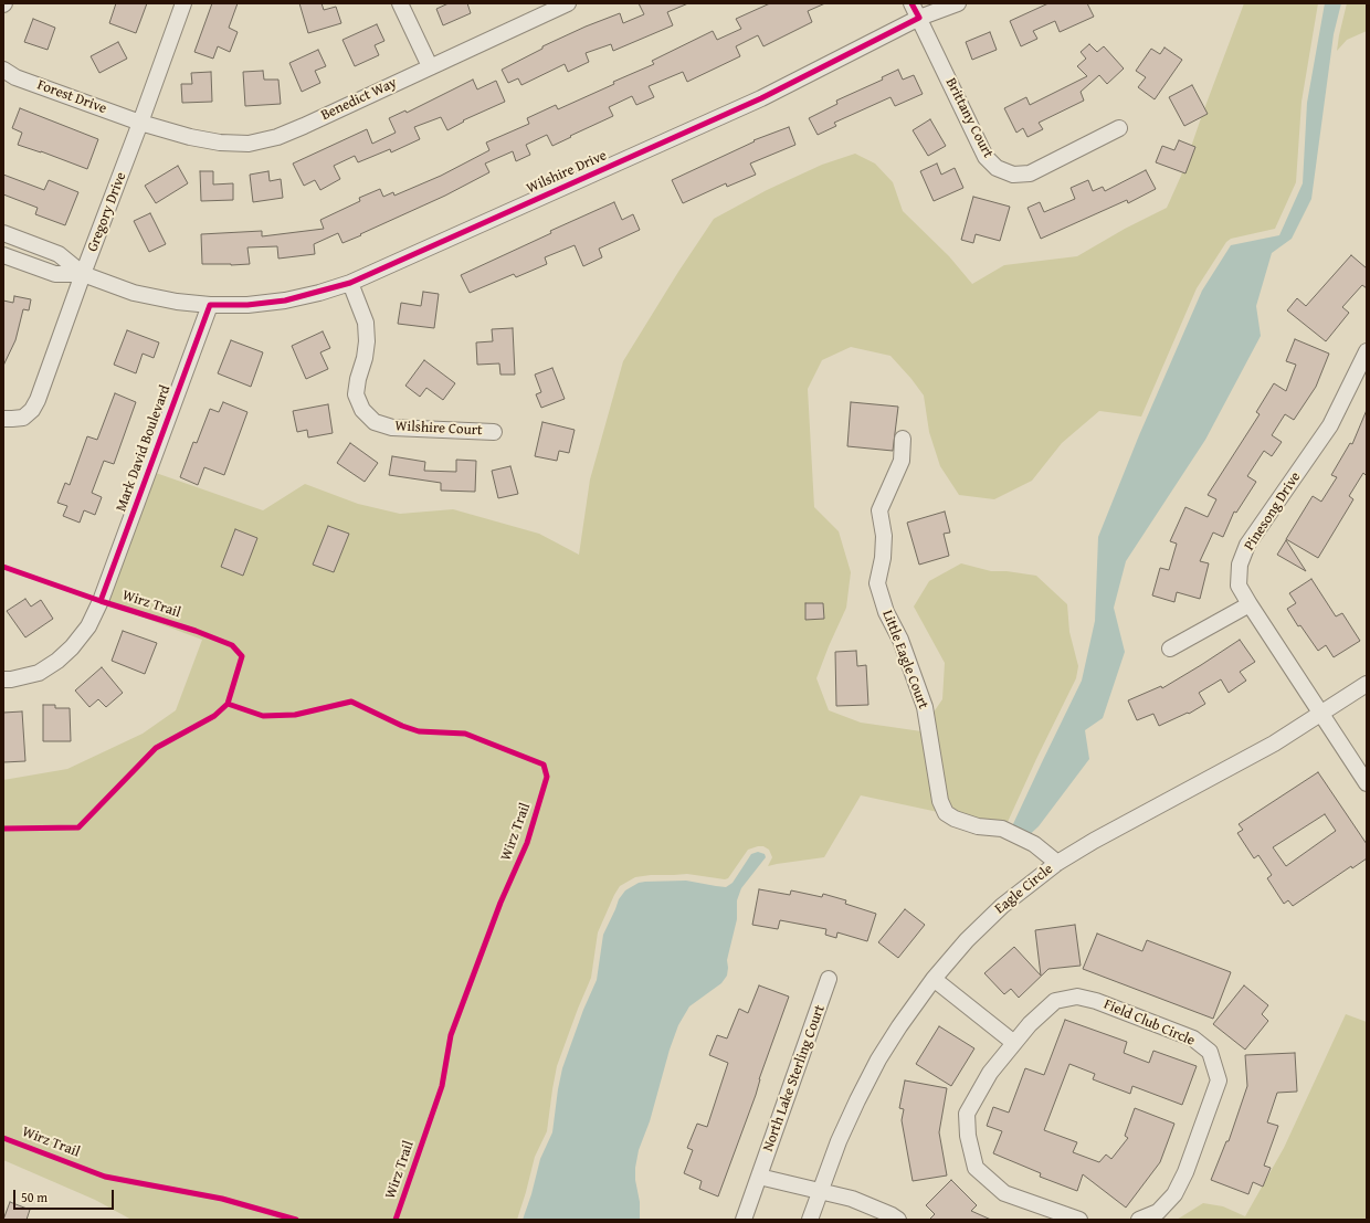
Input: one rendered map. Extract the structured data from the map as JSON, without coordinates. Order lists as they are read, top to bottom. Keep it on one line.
{"streets":{"street":["Forest Drive","Benedict Way","Brittany Court","Wilshire Drive","Gregory Drive","Wilshire Court","Mark David Boulevard","Pinesong Drive","Little Eagle Court","Eagle Circle","Field Club Circle","North Lake Sterling Court"],"cycle path":["Wirz Trail"]},"crossings":[["Forest Drive","Benedict Way"],["Forest Drive","Gregory Drive"],["Benedict Way","Gregory Drive"],["Brittany Court","Wilshire Drive"],["Wilshire Drive","Gregory Drive"],["Wilshire Drive","Wilshire Court"],["Wilshire Drive","Mark David Boulevard"],["Pinesong Drive","Eagle Circle"],["Little Eagle Court","Eagle Circle"]],"scale_bar":"50 m"}
